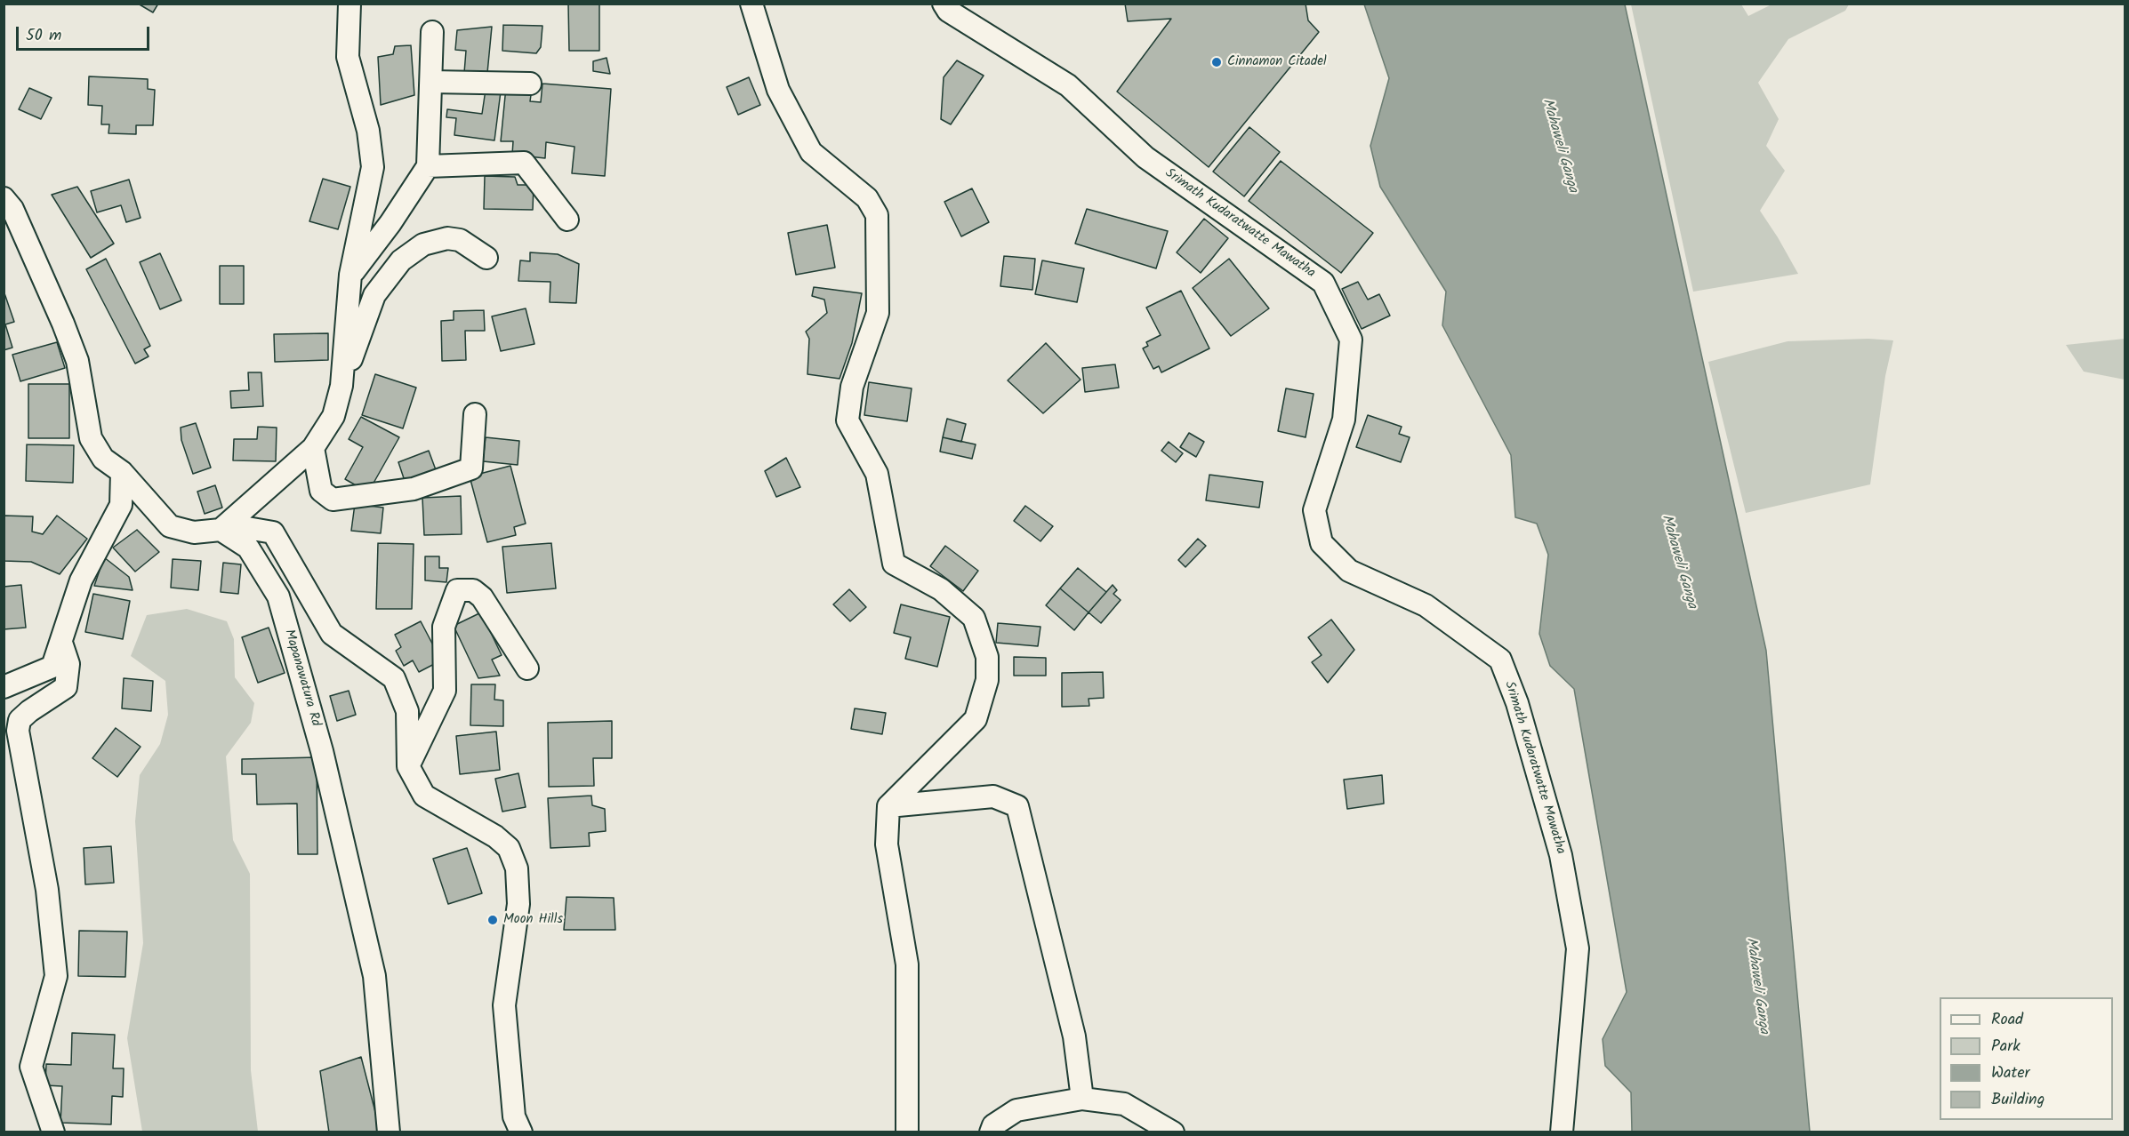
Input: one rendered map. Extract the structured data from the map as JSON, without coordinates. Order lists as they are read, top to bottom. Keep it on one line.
{"streets":{"street":["Srimath Kudaratwatte Mawatha","Mapanawatura Rd"]},"water":["Mahaweli Ganga"],"places":["Cinnamon Citadel","Moon Hills"],"legend":["Road","Park","Water","Building"],"scale_bar":"50 m"}
